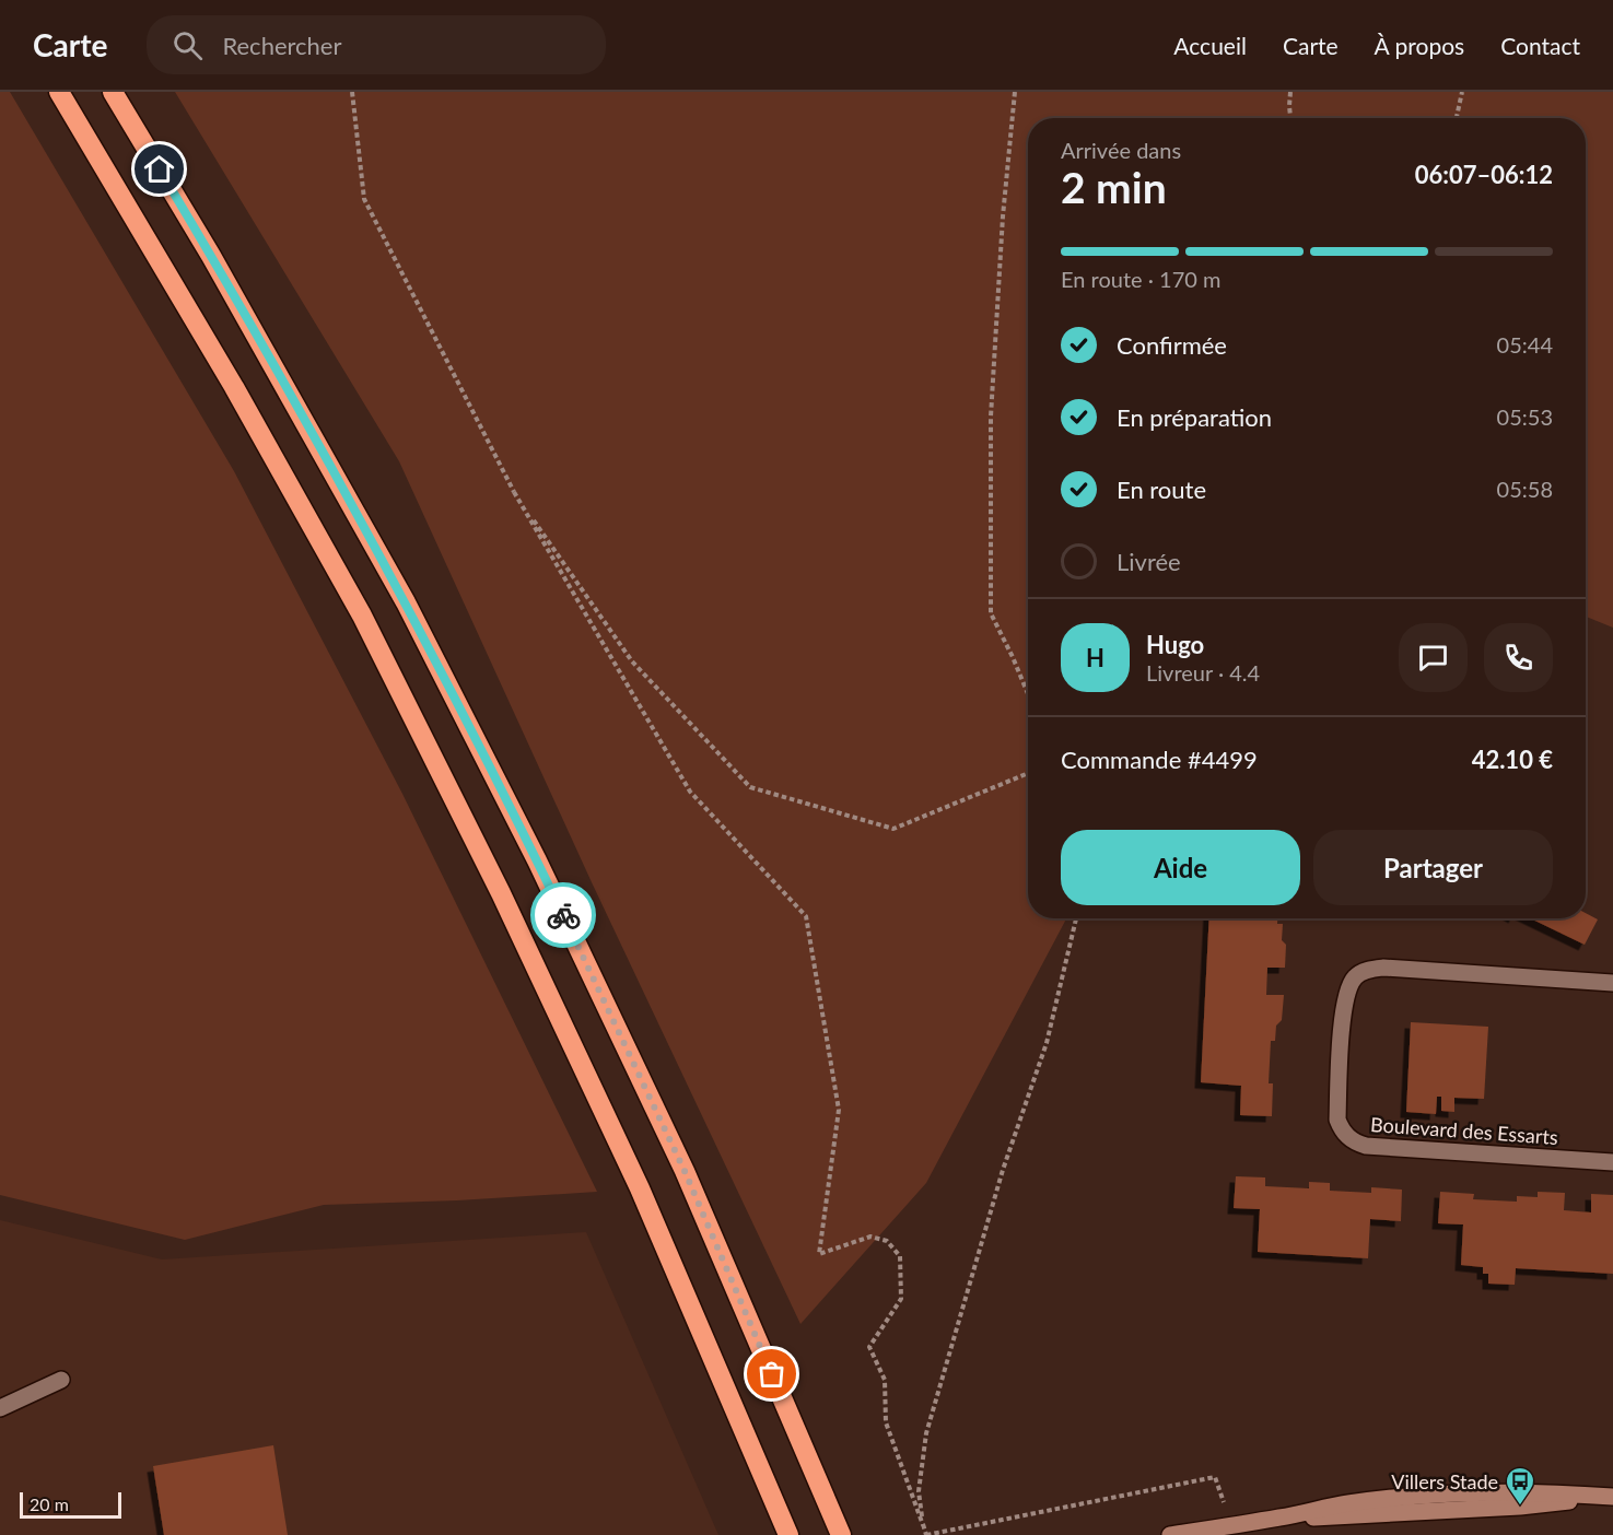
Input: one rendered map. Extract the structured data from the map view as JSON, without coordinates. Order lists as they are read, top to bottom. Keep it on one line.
{"streets":{"street":["Boulevard des Essarts"]},"places":{"bus stop":["Villers Stade"]},"scale_bar":"20 m","page":{"header":"Carte","search":"Rechercher","nav":["Accueil","Carte","À propos","Contact"],"heading":["2 min","Arrivée dans","06:07–06:12"],"panel":["Hugo","Livreur · 4.4","Commande #4499","42.10 €"],"bar":"En route · 170 m","list":[["Confirmée","05:44"],["En préparation","05:53"],["En route","05:58"],"Livrée"],"round":"H","buttons":["Aide","Partager"],"scale":"20 m"}}
